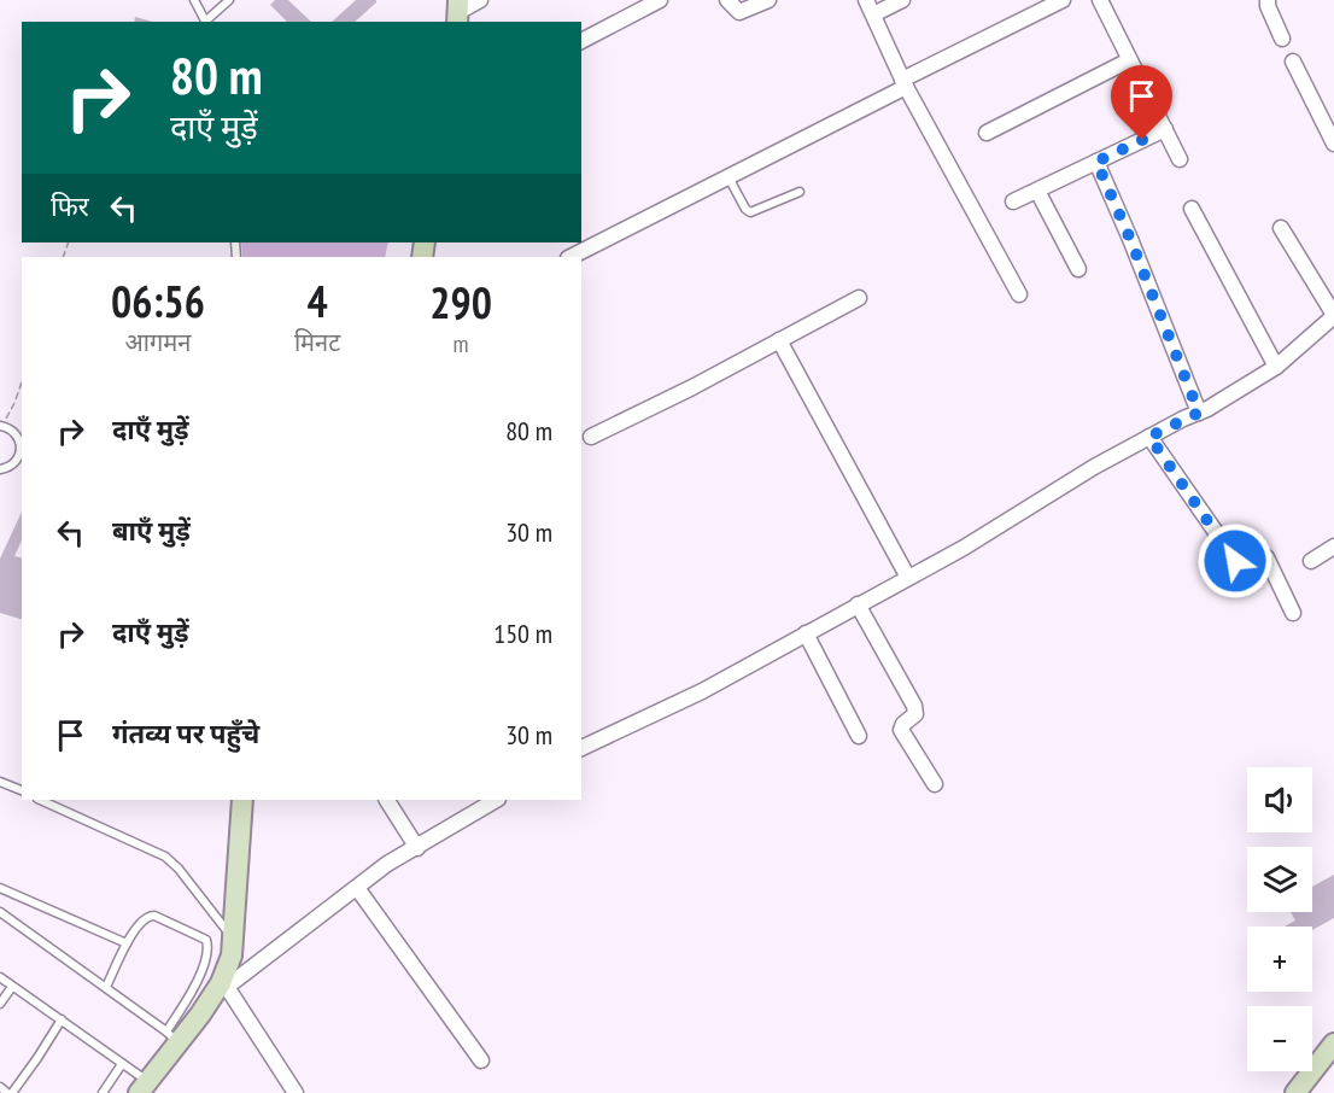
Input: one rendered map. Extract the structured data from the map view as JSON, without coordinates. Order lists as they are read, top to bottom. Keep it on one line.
{"page":{"turn":["80 m","दाएँ मुड़ें"],"then":"फिर","eta":["06:56","आगमन","4","मिनट","290","m"],"list":[{"name":"दाएँ मुड़ें","value":"80 m"},{"name":"बाएँ मुड़ें","value":"30 m"},{"name":"दाएँ मुड़ें","value":"150 m"},{"name":"गंतव्य पर पहुँचे","value":"30 m"}],"map_buttons":["+","−"]}}
